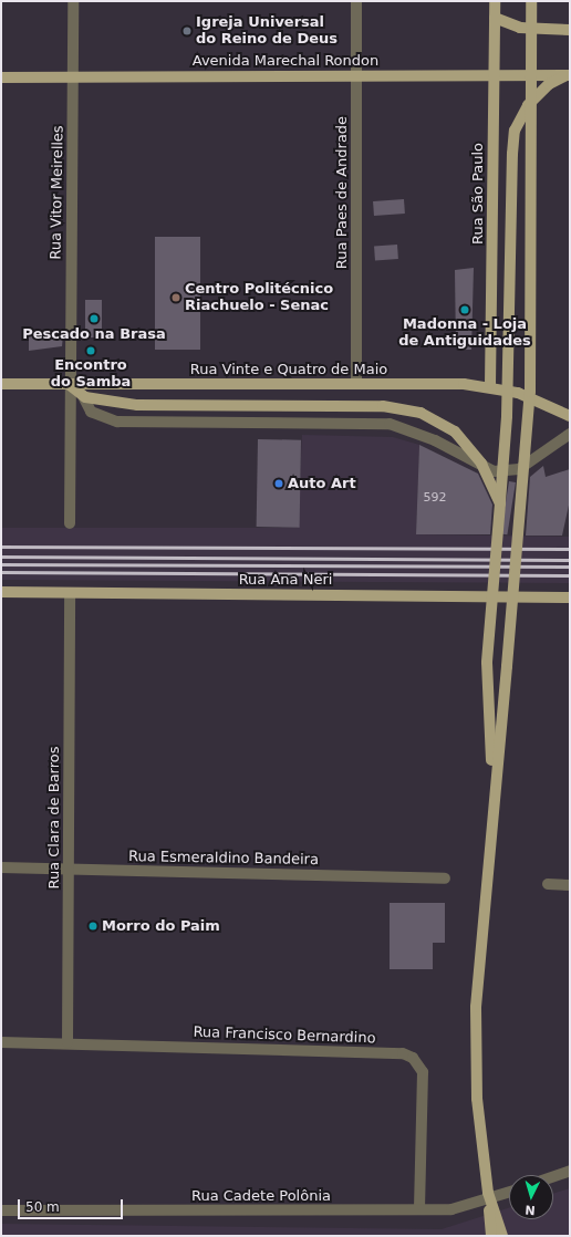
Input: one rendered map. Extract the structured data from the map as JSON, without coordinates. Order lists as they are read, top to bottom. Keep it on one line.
{"streets":{"main road":["Avenida Marechal Rondon","Rua São Paulo","Rua Vinte e Quatro de Maio","Rua Ana Neri"],"street":["Rua Vitor Meirelles","Rua Paes de Andrade","Rua Clara de Barros","Rua Esmeraldino Bandeira","Rua Francisco Bernardino","Rua Cadete Polônia"]},"crossings":[["Avenida Marechal Rondon","Rua Vitor Meirelles"],["Avenida Marechal Rondon","Rua Paes de Andrade"],["Avenida Marechal Rondon","Rua São Paulo"],["Rua Vitor Meirelles","Rua Vinte e Quatro de Maio"],["Rua Paes de Andrade","Rua Vinte e Quatro de Maio"],["Rua São Paulo","Rua Vinte e Quatro de Maio"],["Rua Ana Neri","Rua Clara de Barros"],["Rua Clara de Barros","Rua Esmeraldino Bandeira"],["Rua Clara de Barros","Rua Francisco Bernardino"],["Rua Francisco Bernardino","Rua Cadete Polônia"]],"places":["Igreja Universal do Reino de Deus","Centro Politécnico Riachuelo - Senac","Madonna - Loja de Antiguidades","Pescado na Brasa","Encontro do Samba","Auto Art","Morro do Paim"],"house_numbers":["592"],"scale_bar":"50 m","north":"bottom"}
